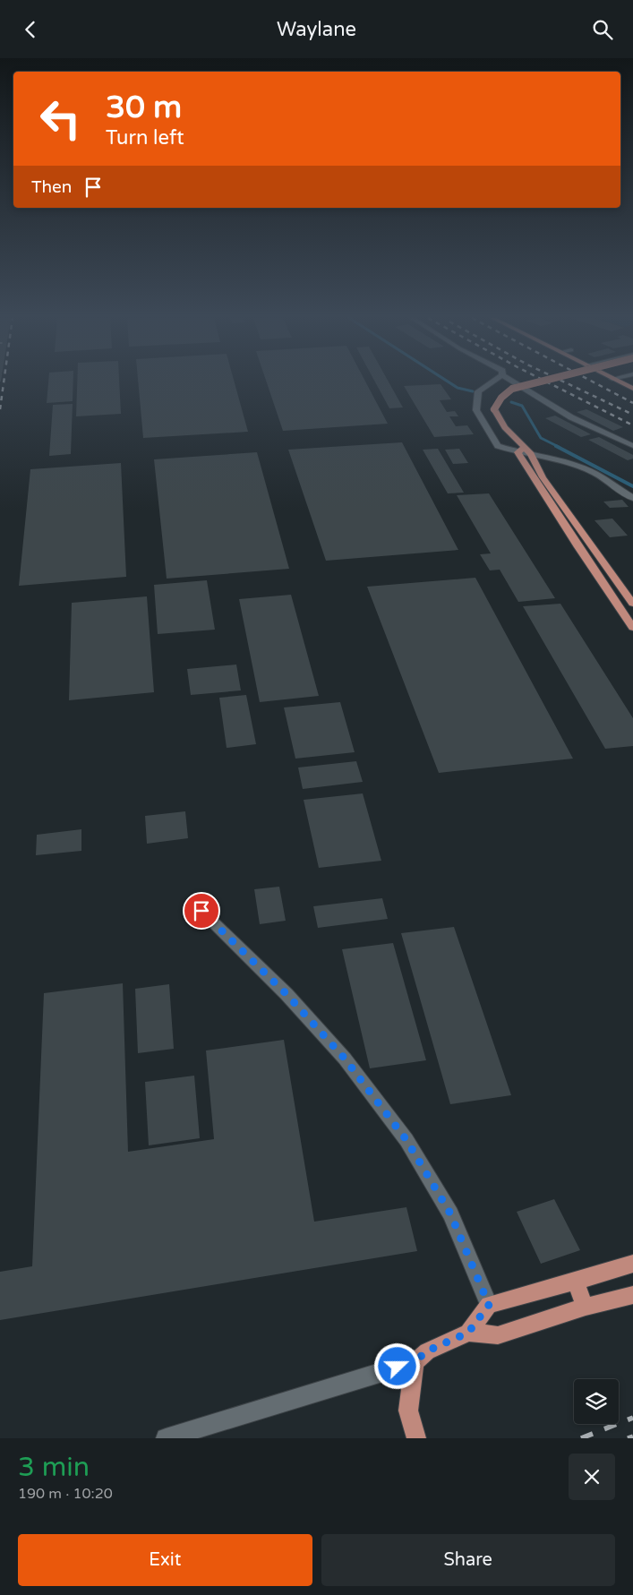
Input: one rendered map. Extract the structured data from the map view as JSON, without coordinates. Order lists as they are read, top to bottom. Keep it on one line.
{"page":{"header":"Waylane","turn":["30 m","Turn left"],"then":"Then","heading":["3 min","190 m · 10:20"],"buttons":["Exit","Share"]}}
